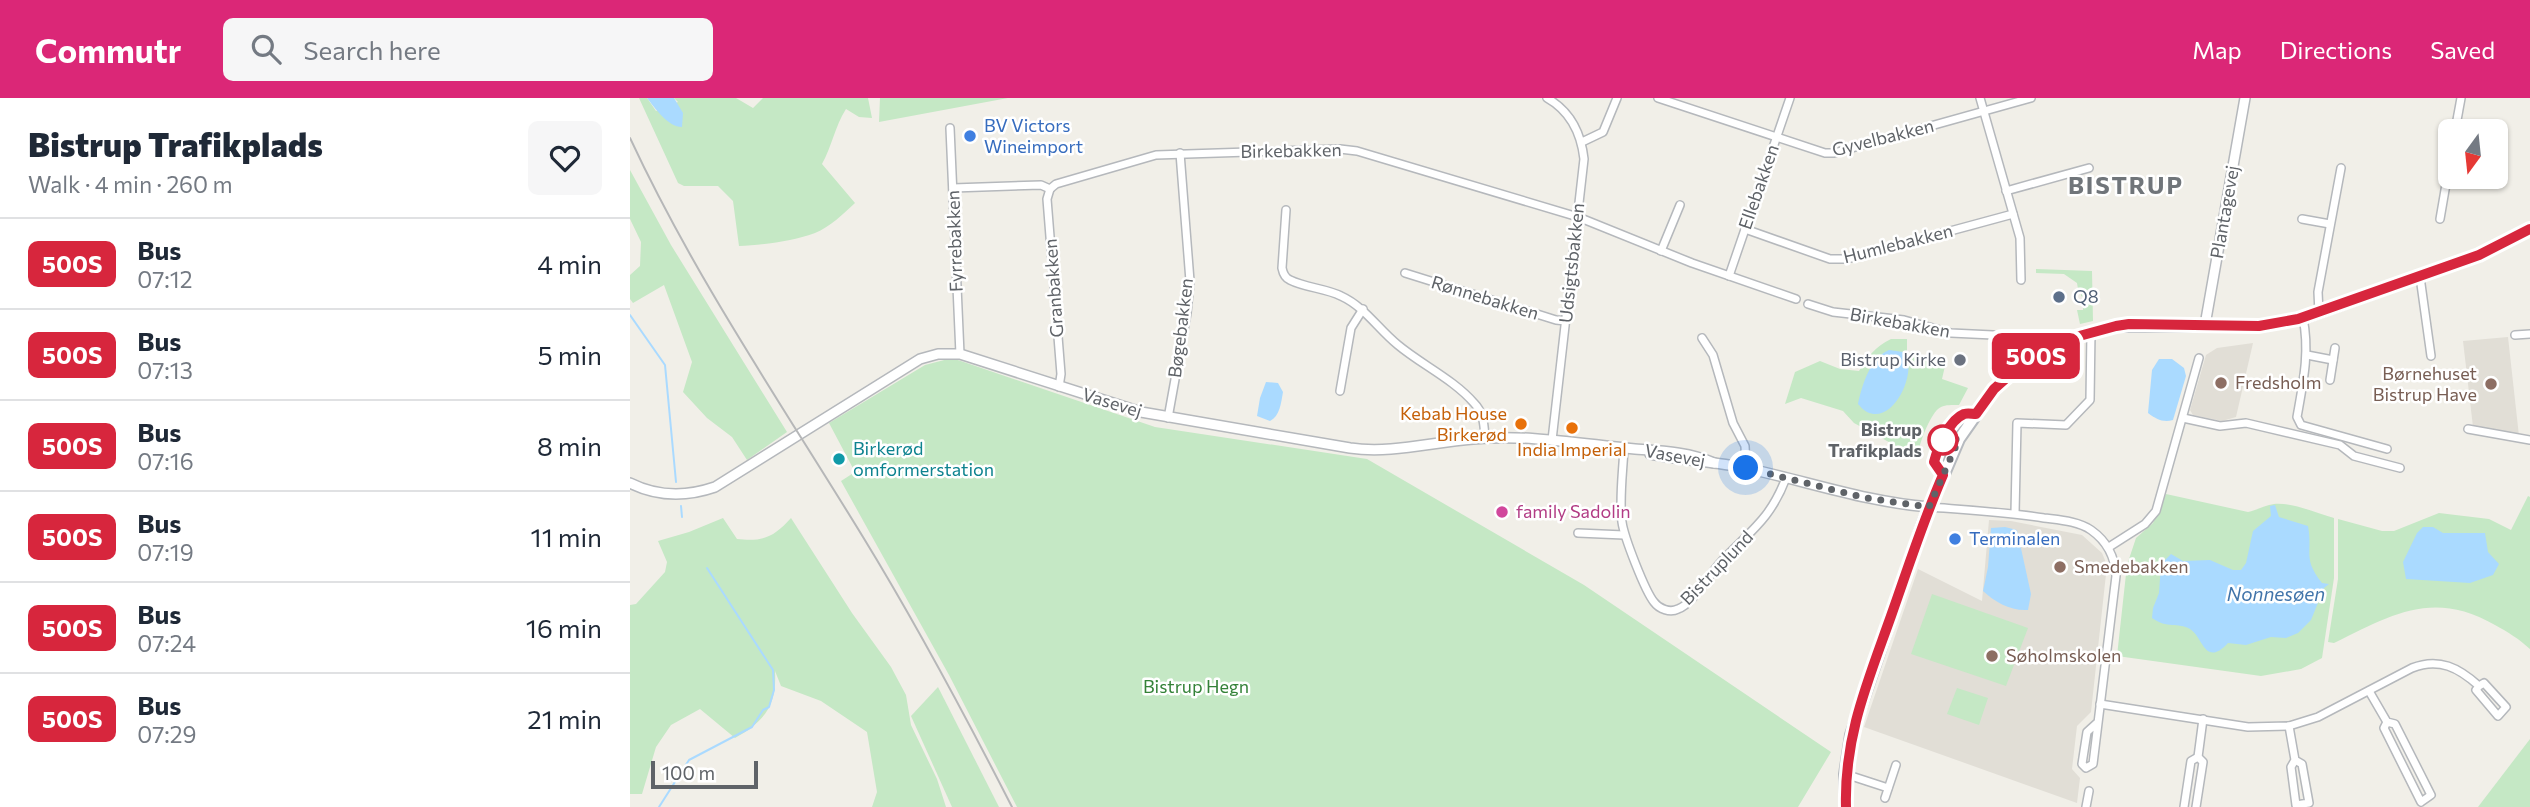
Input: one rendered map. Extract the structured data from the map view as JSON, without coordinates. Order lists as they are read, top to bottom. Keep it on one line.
{"streets":{"street":["Gyvelbakken","Birkebakken","Ellebakken","Plantagevej","Fyrrebakken","Humlebakken","Udsigtsbakken","Granbakken","Rønnebakken","Bøgebakken","Vasevej","Bistruplund"]},"crossings":[["Gyvelbakken","Ellebakken"],["Birkebakken","Ellebakken"],["Birkebakken","Fyrrebakken"],["Birkebakken","Udsigtsbakken"],["Birkebakken","Granbakken"],["Birkebakken","Bøgebakken"],["Ellebakken","Humlebakken"],["Fyrrebakken","Vasevej"],["Udsigtsbakken","Rønnebakken"],["Udsigtsbakken","Vasevej"],["Granbakken","Vasevej"],["Bøgebakken","Vasevej"],["Vasevej","Bistruplund"]],"districts":["BISTRUP"],"water":["Nonnesøen"],"parks":["Bistrup Hegn"],"places":["BV Victors Wineimport","Q8","Bistrup Kirke","Fredsholm","Børnehuset Bistrup Have","Kebab House Birkerød","India Imperial","Bistrup Trafikplads","Birkerød omformerstation","family Sadolin","Terminalen","Smedebakken","Søholmskolen"],"lines":["bus line 500S"],"scale_bar":"100 m","north":"bottom","page":{"header":"Commutr","search":"Search here","nav":["Map","Directions","Saved"],"heading":["Bistrup Trafikplads","Walk · 4 min · 260 m"],"on_map":"500S","list":[{"mark":"500S","name":"Bus","note":"07:12","value":"4 min"},{"mark":"500S","name":"Bus","note":"07:13","value":"5 min"},{"mark":"500S","name":"Bus","note":"07:16","value":"8 min"},{"mark":"500S","name":"Bus","note":"07:19","value":"11 min"},{"mark":"500S","name":"Bus","note":"07:24","value":"16 min"},{"mark":"500S","name":"Bus","note":"07:29","value":"21 min"}],"scale":"100 m"}}
